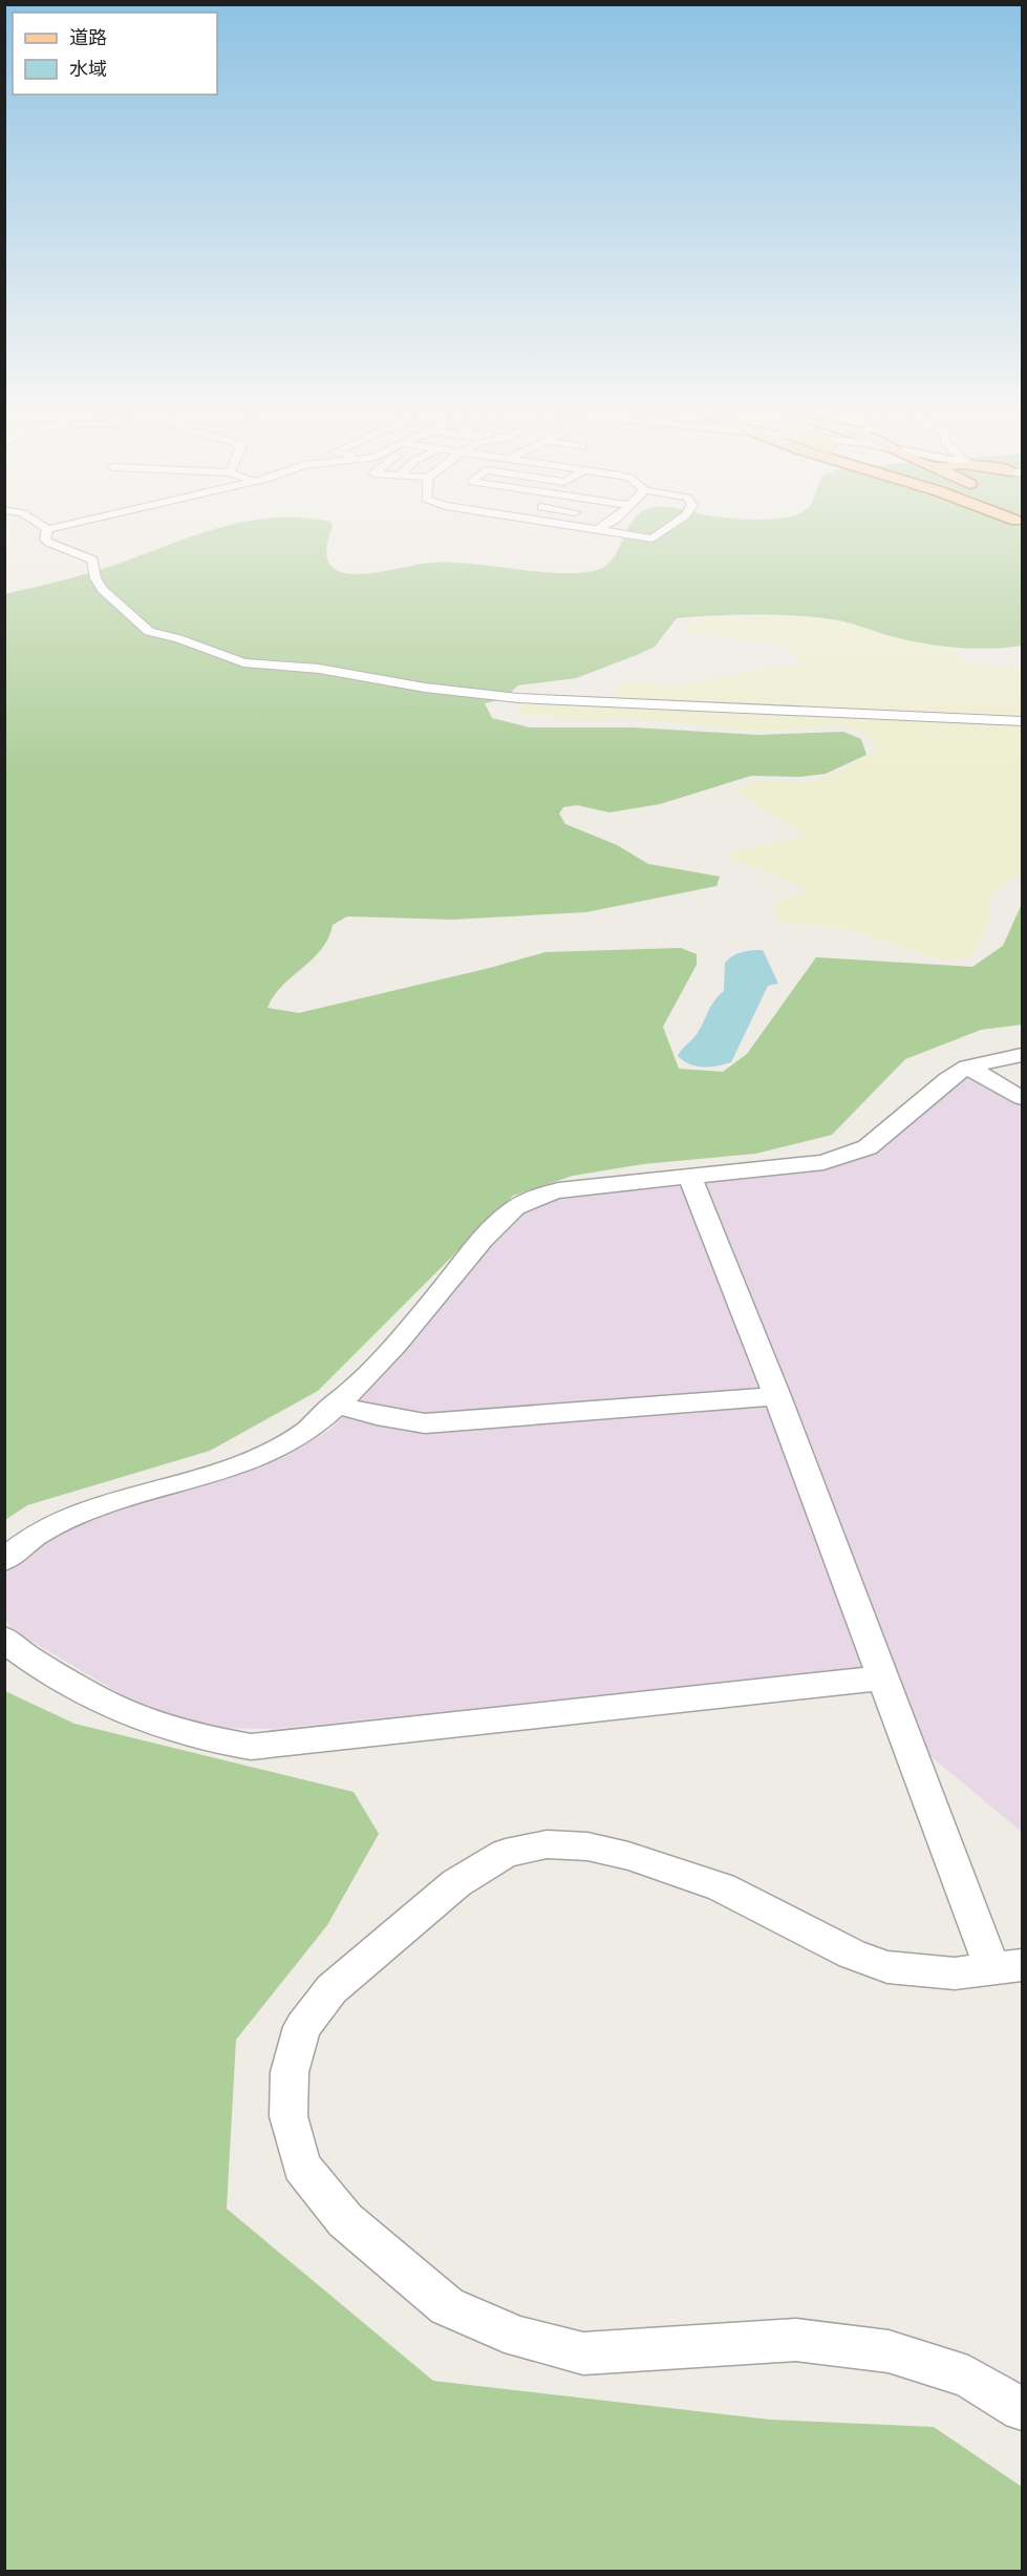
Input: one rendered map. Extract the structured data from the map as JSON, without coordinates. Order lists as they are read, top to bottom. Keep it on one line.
{"legend":["道路","水域"]}
